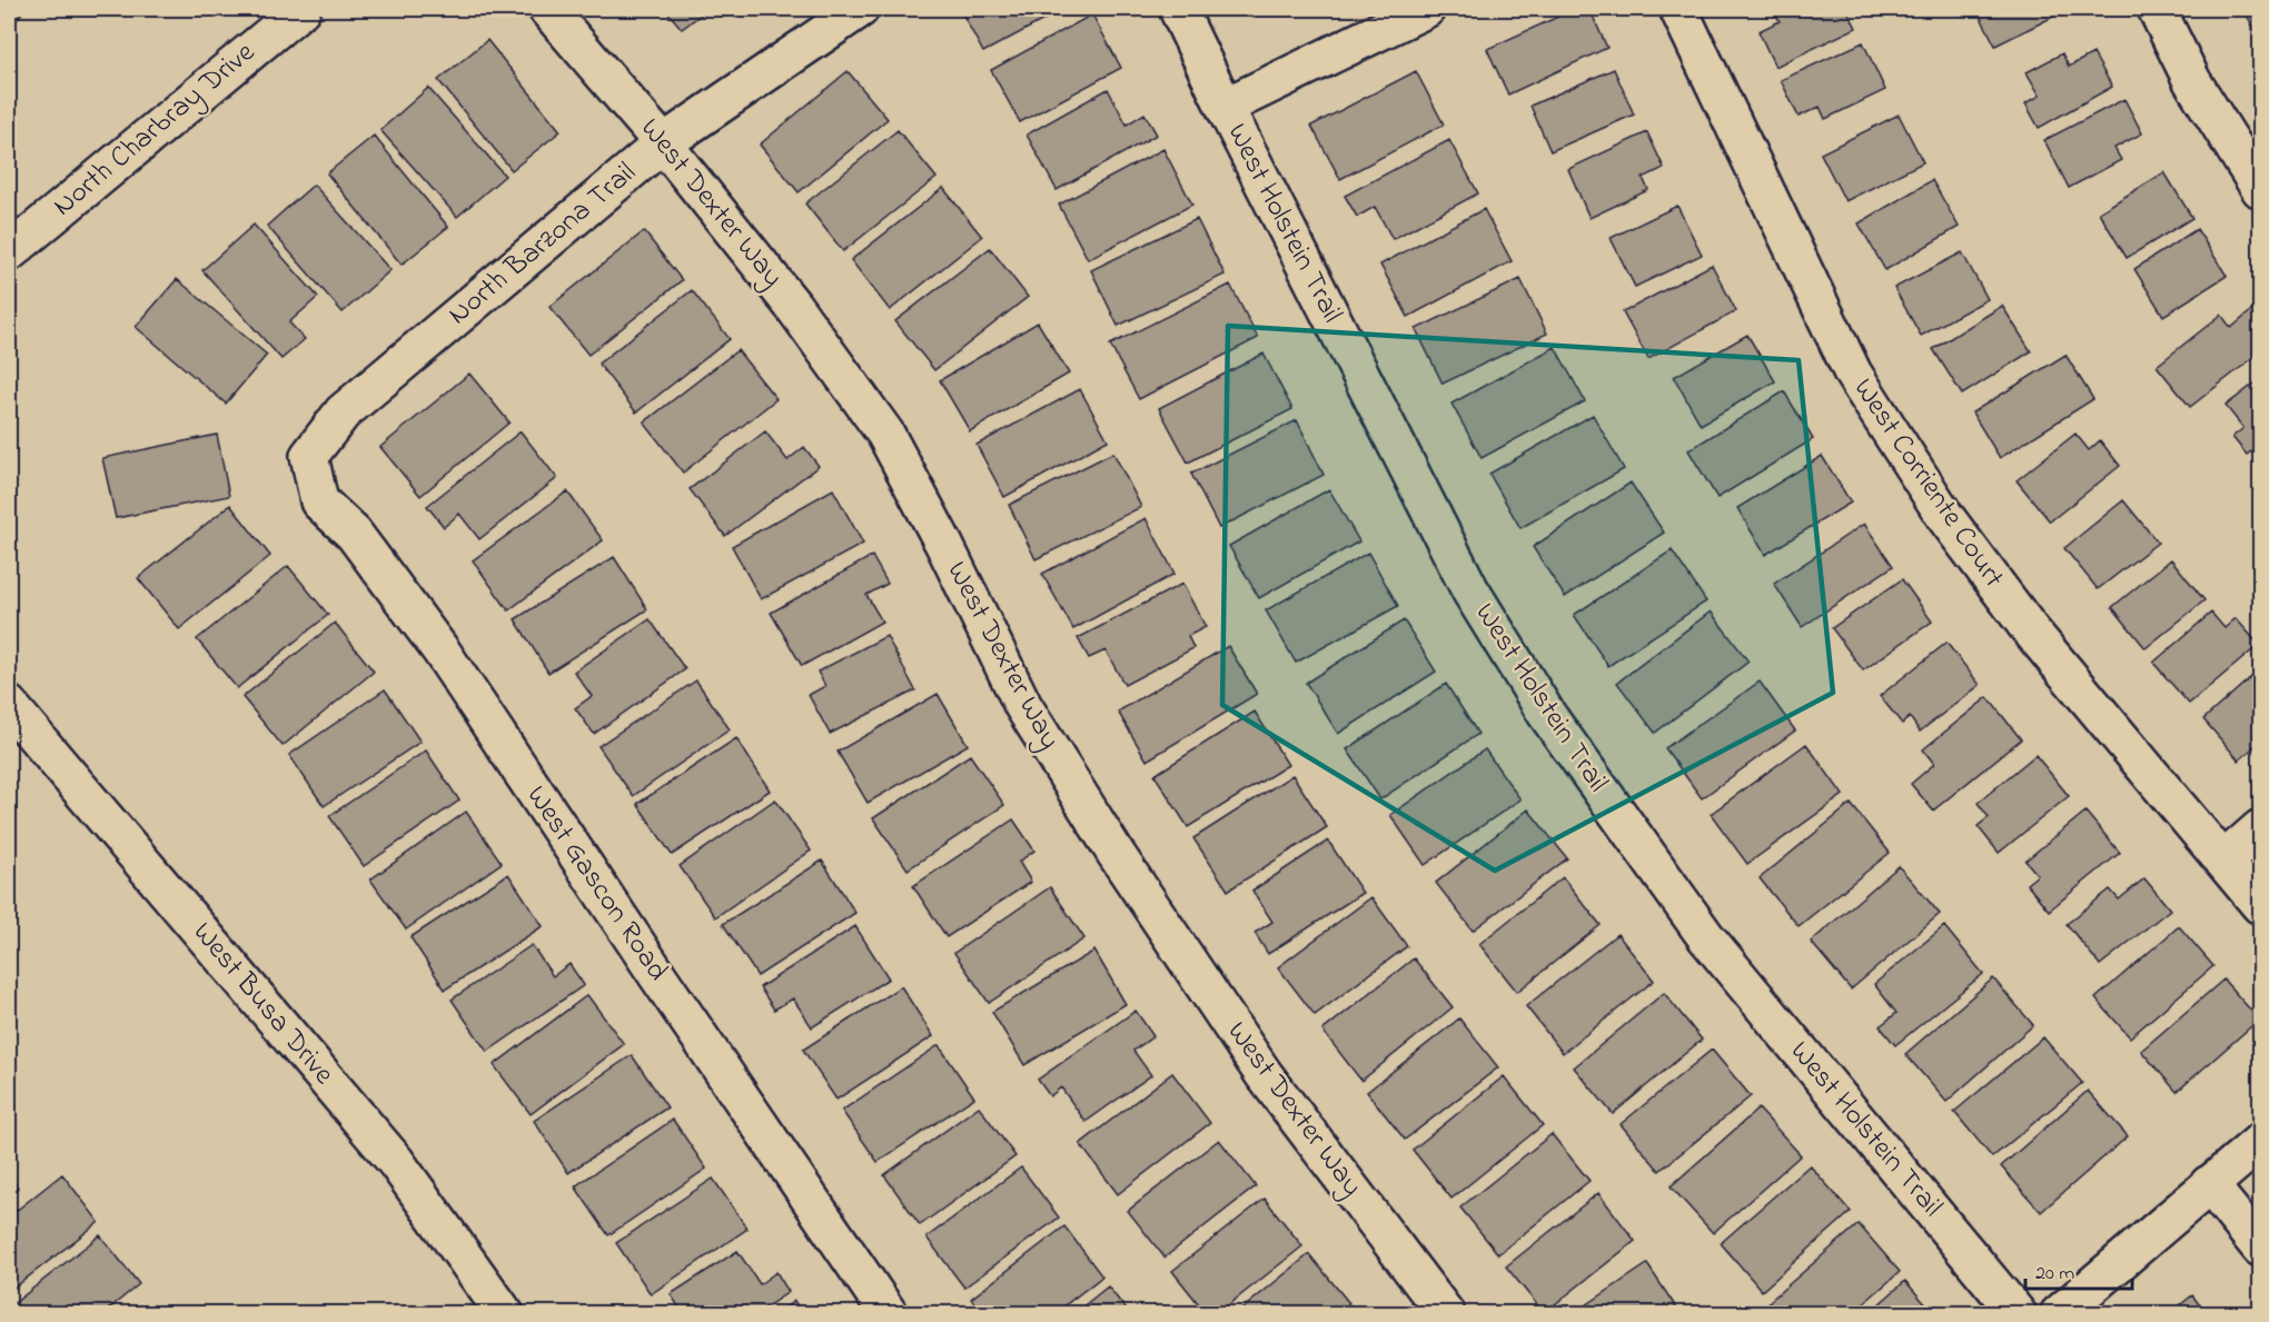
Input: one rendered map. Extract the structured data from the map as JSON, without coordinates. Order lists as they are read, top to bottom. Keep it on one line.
{"streets":{"street":["North Charbray Drive","West Dexter Way","West Holstein Trail","North Barzona Trail","West Corriente Court","West Gascon Road","West Busa Drive"]},"crossings":[["West Dexter Way","North Barzona Trail"],["North Barzona Trail","West Gascon Road"]],"scale_bar":"20 m"}
